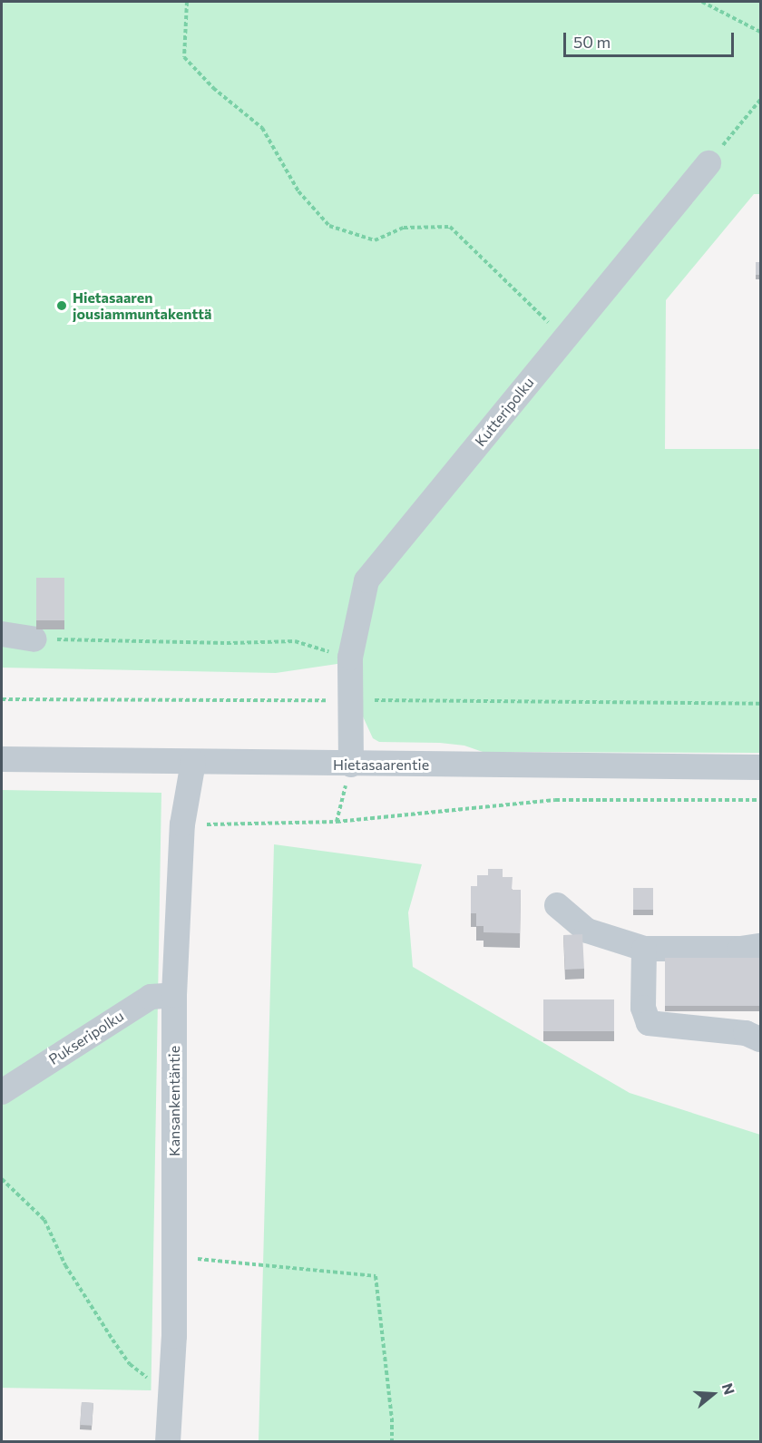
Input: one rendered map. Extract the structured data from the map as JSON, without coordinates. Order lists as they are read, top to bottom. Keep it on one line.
{"streets":{"street":["Kutteripolku","Hietasaarentie","Pukseripolku","Kansankentäntie"]},"crossings":[["Kutteripolku","Hietasaarentie"],["Hietasaarentie","Kansankentäntie"],["Pukseripolku","Kansankentäntie"]],"places":["Hietasaaren jousiammuntakenttä"],"scale_bar":"50 m","north":"right"}
